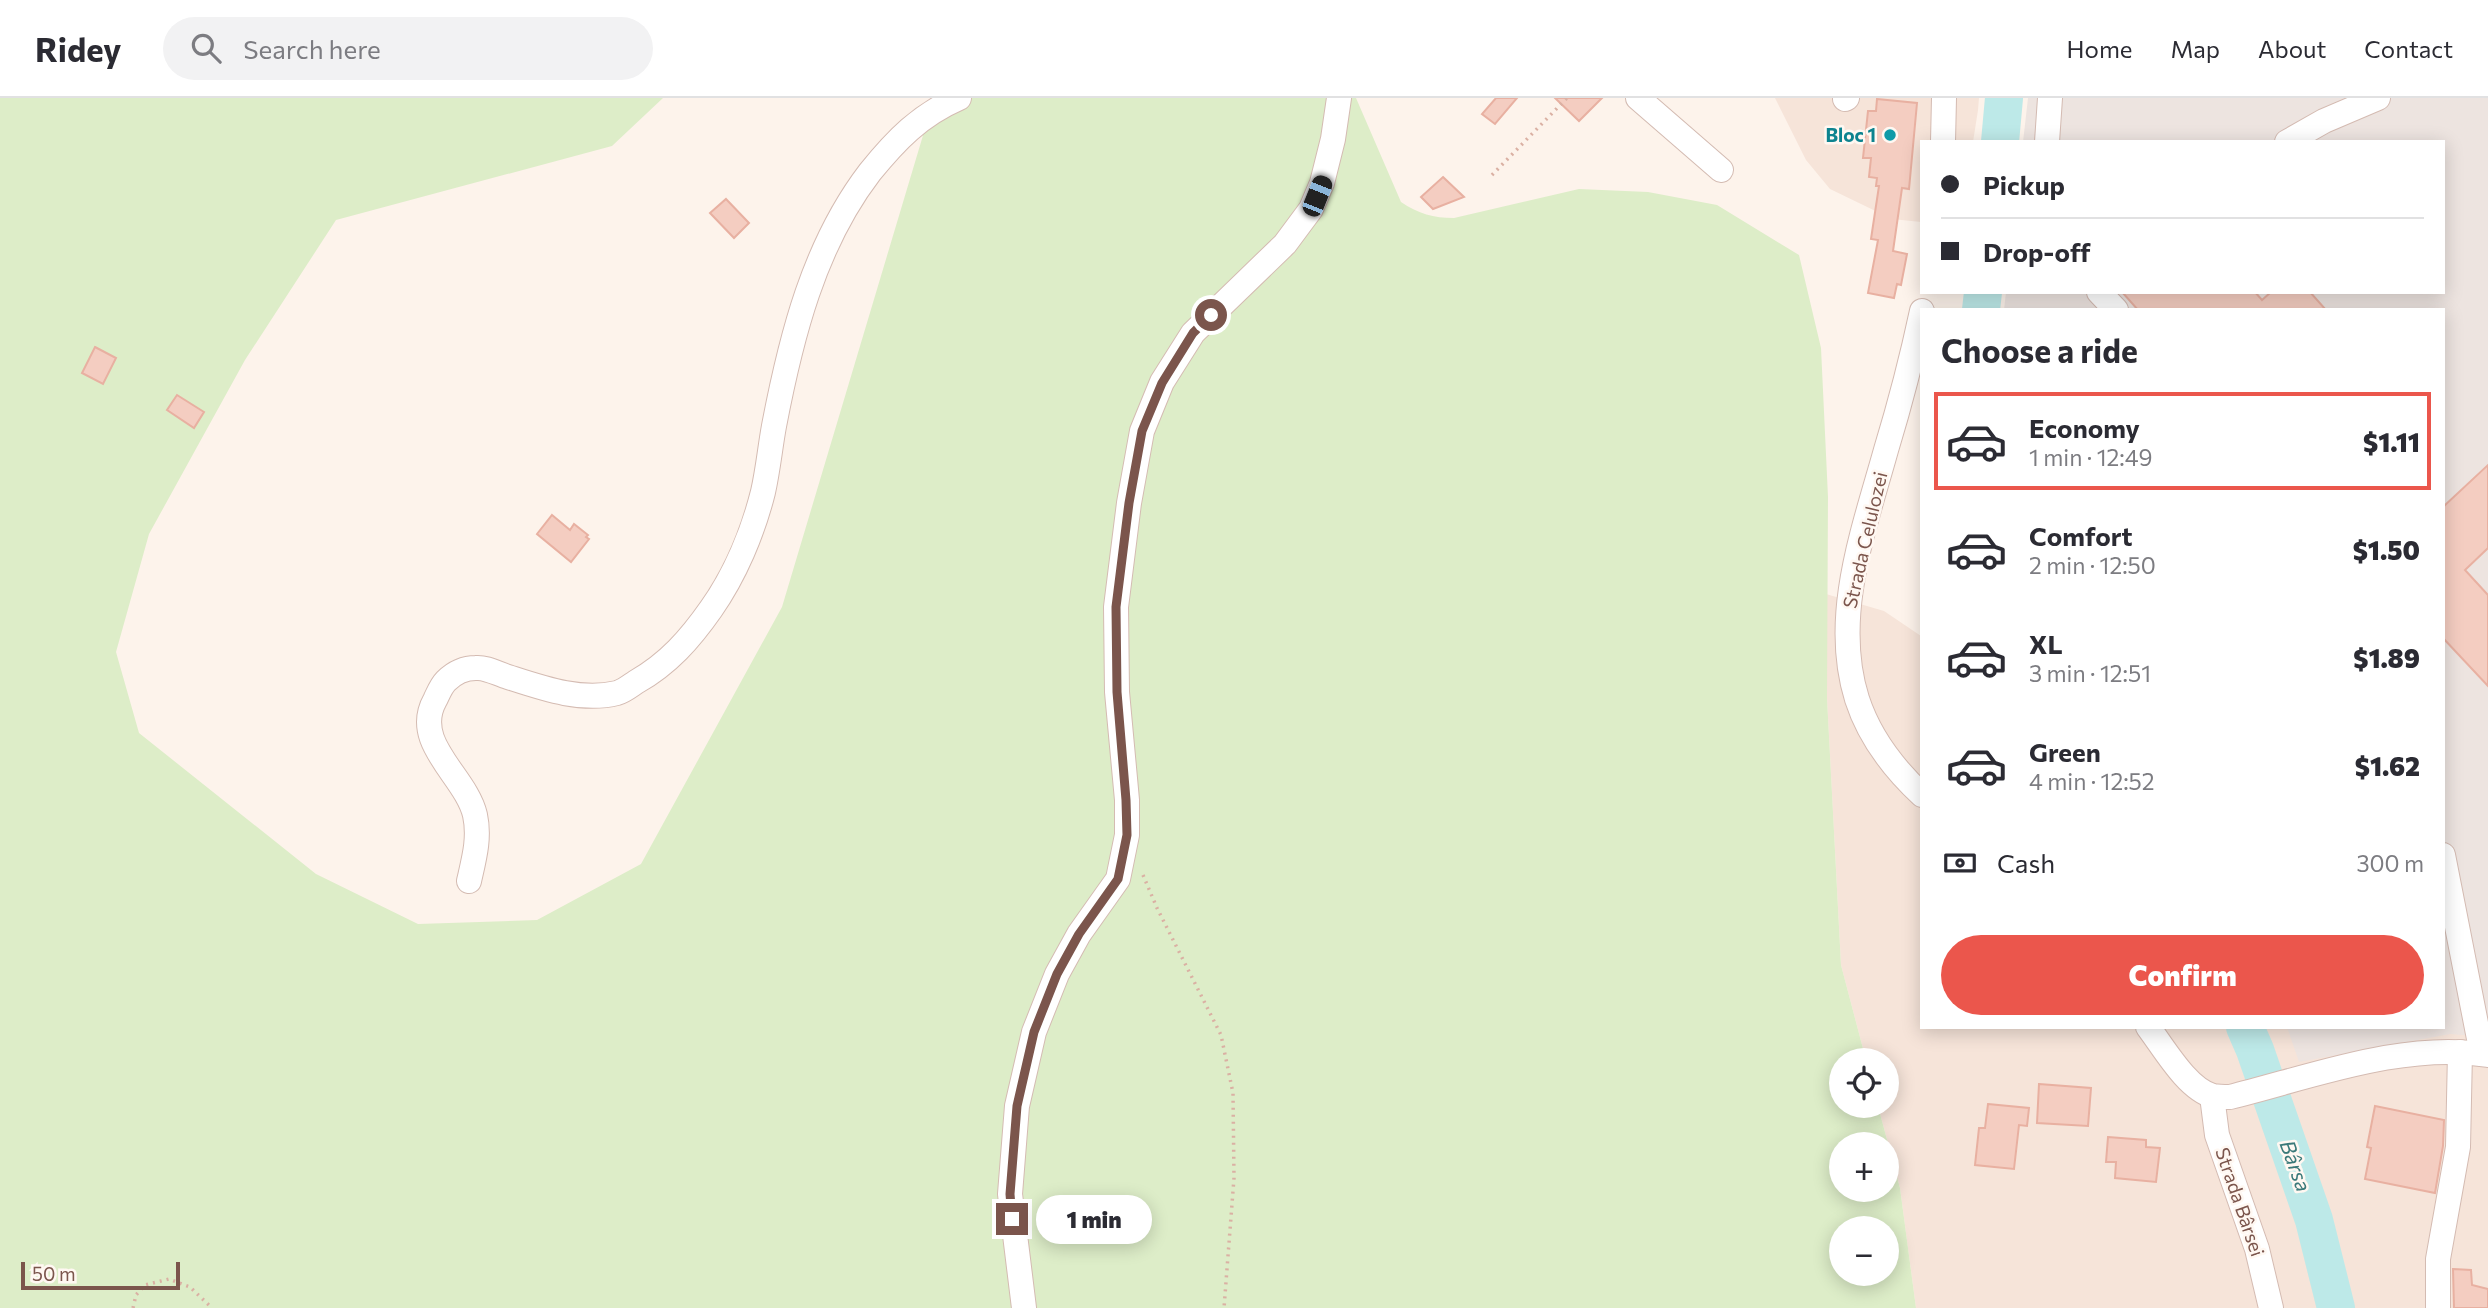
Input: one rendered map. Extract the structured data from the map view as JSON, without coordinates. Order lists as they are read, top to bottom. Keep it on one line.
{"streets":{"street":["Strada Celulozei","Strada Bârsei"]},"water":["Bârsa"],"places":["Bloc 1"],"scale_bar":"50 m","page":{"header":"Ridey","search":"Search here","nav":["Home","Map","About","Contact"],"banner":["Pickup","Drop-off"],"heading":"Choose a ride","list":[{"name":"Economy","note":"1 min · 12:49","value":"$1.11"},{"name":"Comfort","note":"2 min · 12:50","value":"$1.50"},{"name":"XL","note":"3 min · 12:51","value":"$1.89"},{"name":"Green","note":"4 min · 12:52","value":"$1.62"}],"pay":["Cash","300 m"],"buttons":"Confirm","map_buttons":["+","−"],"bubble":"1 min","scale":"50 m"}}
